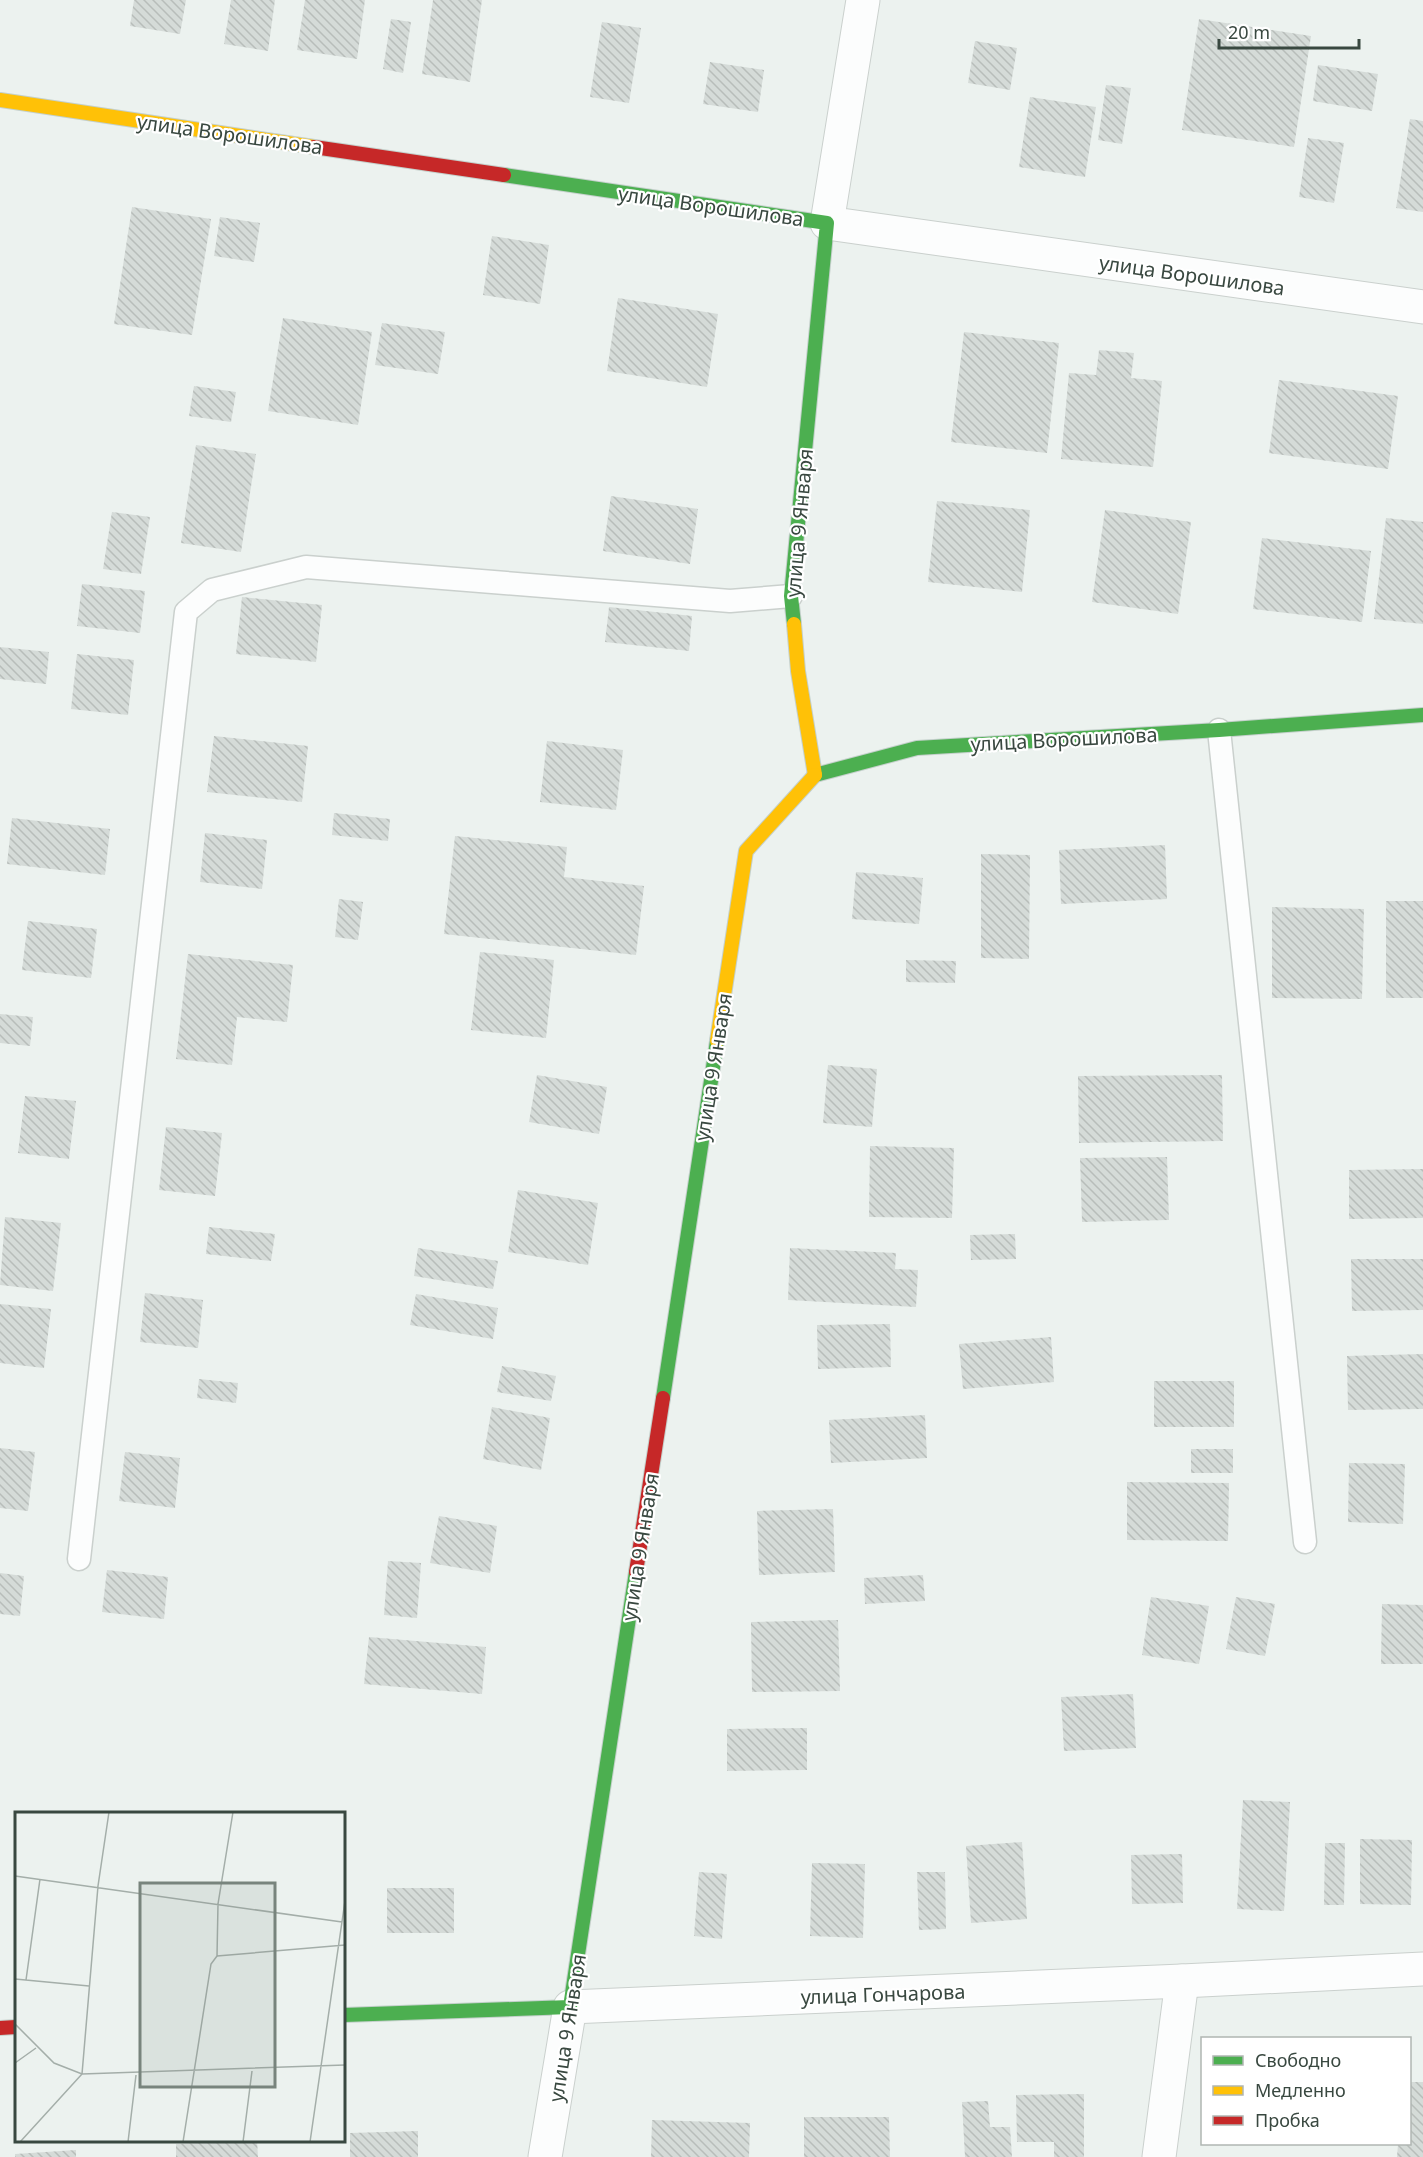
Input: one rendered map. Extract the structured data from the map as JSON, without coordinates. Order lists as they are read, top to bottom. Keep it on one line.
{"streets":{"street":["улица Ворошилова","улица 9 Января","улица Гончарова"]},"crossings":[["улица Ворошилова","улица 9 Января"],["улица 9 Января","улица Гончарова"]],"legend":["Свободно","Медленно","Пробка"],"scale_bar":"20 m"}
